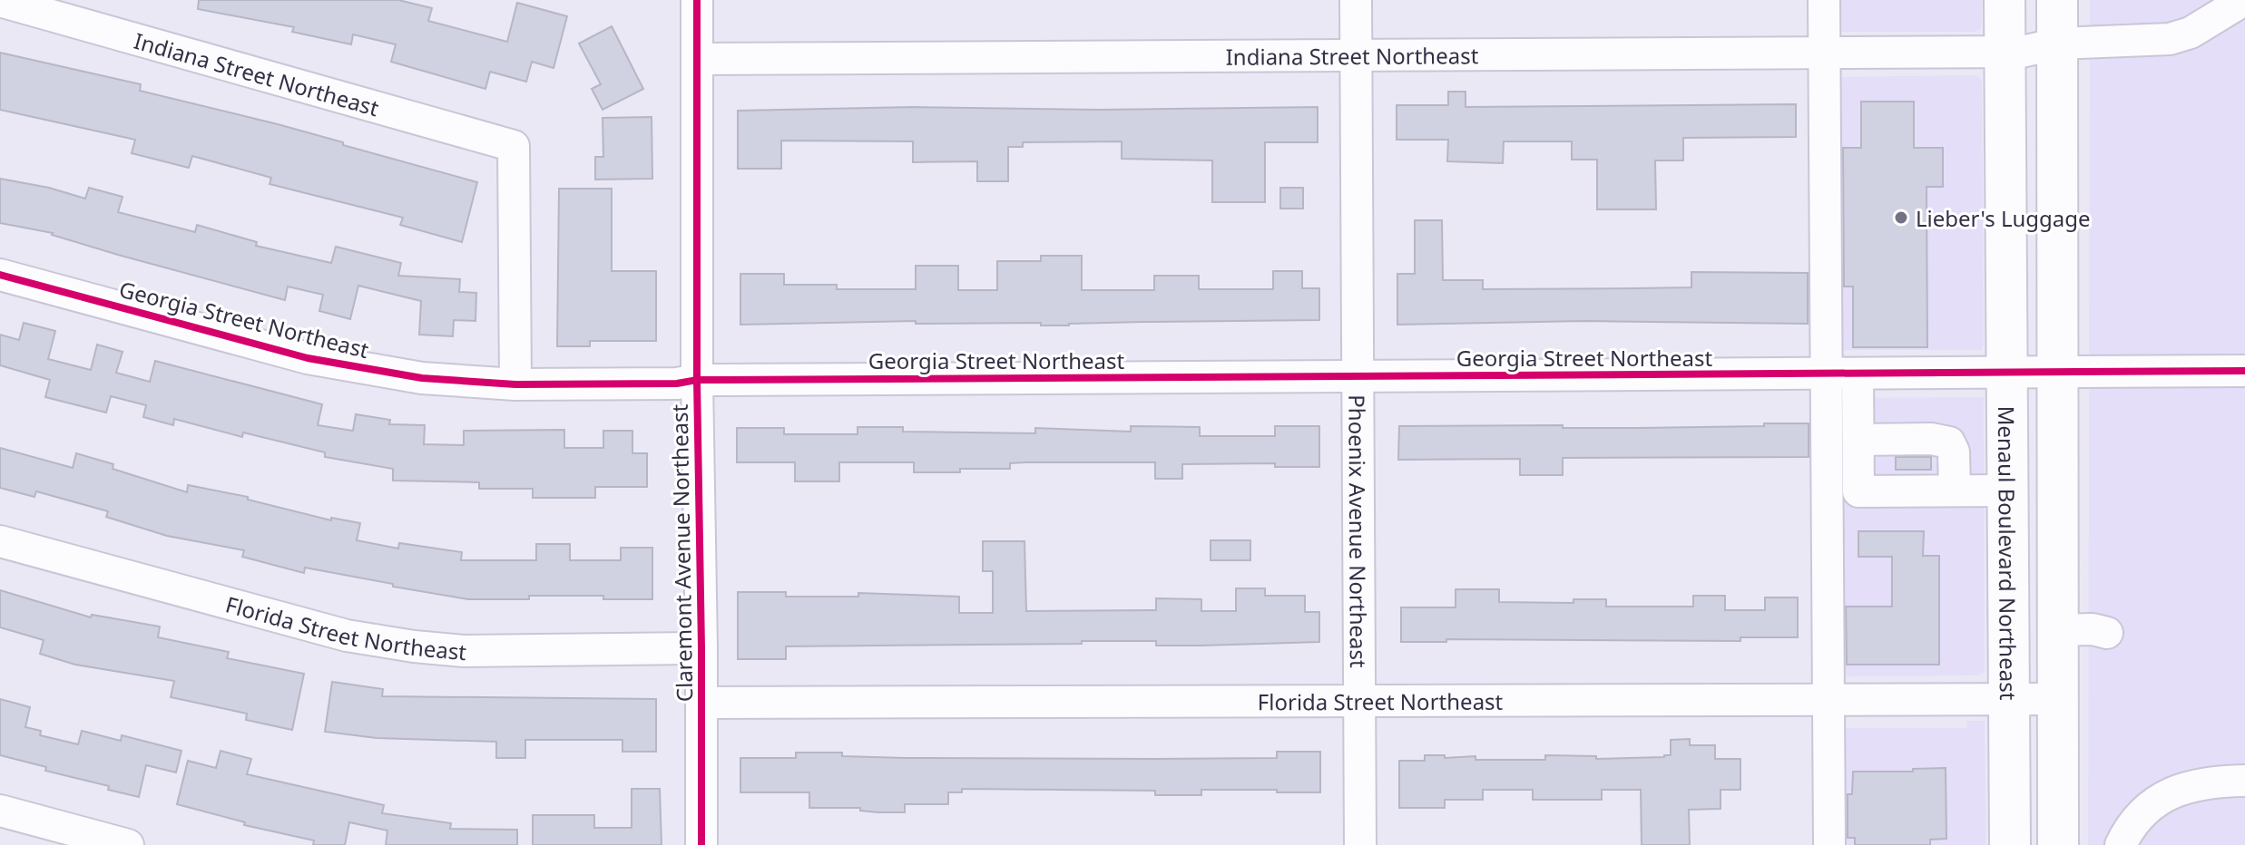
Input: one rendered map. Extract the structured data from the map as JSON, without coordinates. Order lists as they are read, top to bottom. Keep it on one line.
{"streets":{"main road":["Menaul Boulevard Northeast"],"street":["Indiana Street Northeast","Georgia Street Northeast","Phoenix Avenue Northeast","Claremont Avenue Northeast","Florida Street Northeast"]},"crossings":[["Indiana Street Northeast","Georgia Street Northeast"],["Indiana Street Northeast","Phoenix Avenue Northeast"],["Indiana Street Northeast","Claremont Avenue Northeast"],["Indiana Street Northeast","Menaul Boulevard Northeast"],["Georgia Street Northeast","Phoenix Avenue Northeast"],["Georgia Street Northeast","Claremont Avenue Northeast"],["Georgia Street Northeast","Menaul Boulevard Northeast"],["Phoenix Avenue Northeast","Florida Street Northeast"],["Claremont Avenue Northeast","Florida Street Northeast"],["Menaul Boulevard Northeast","Florida Street Northeast"]],"places":["Lieber's Luggage"]}
